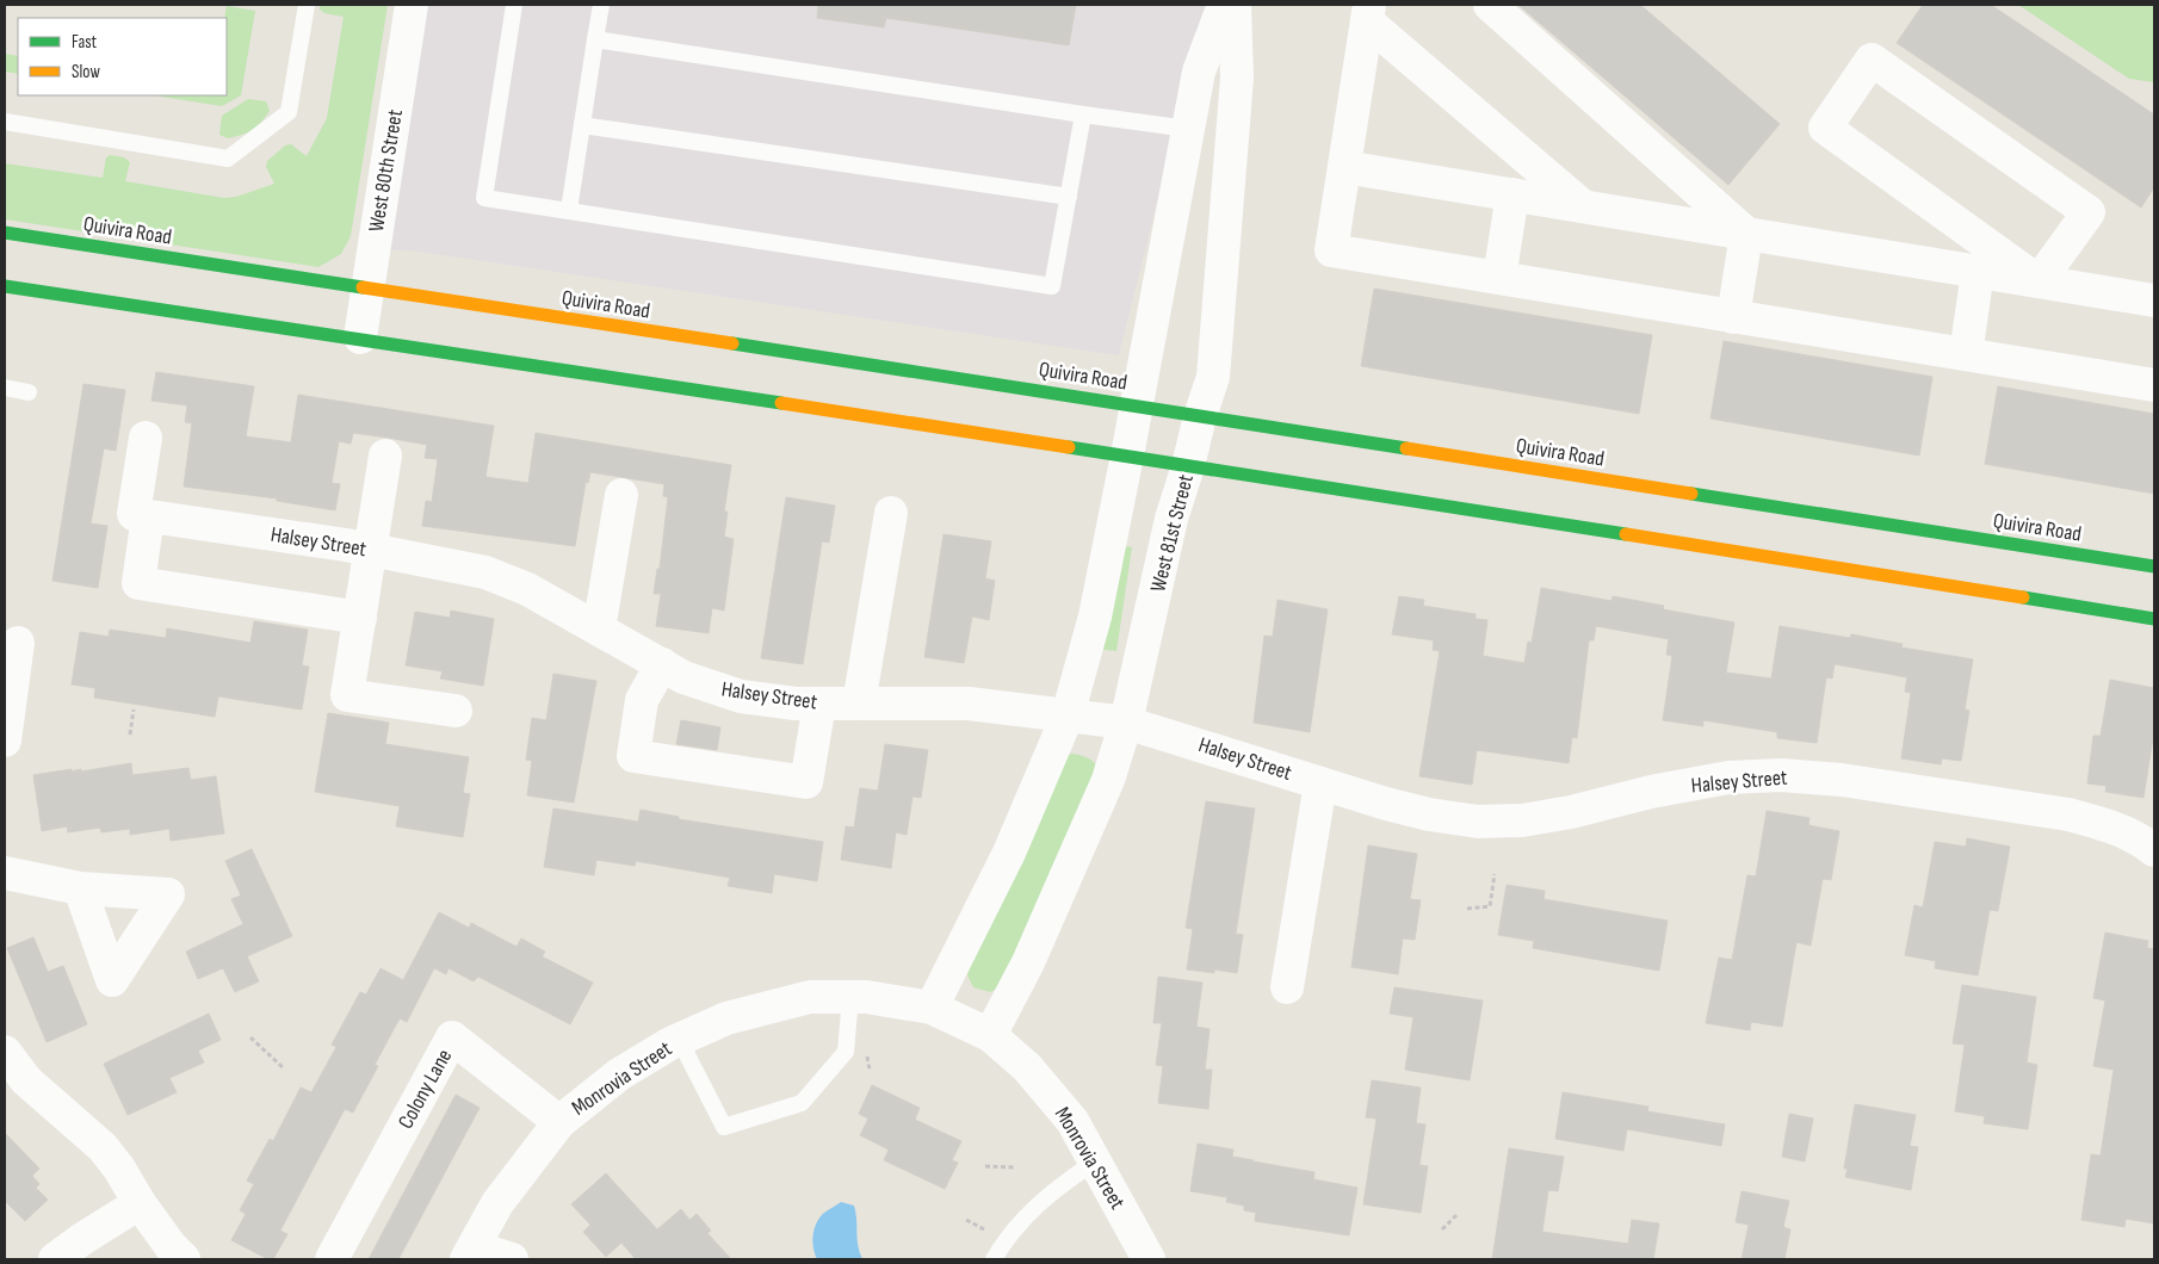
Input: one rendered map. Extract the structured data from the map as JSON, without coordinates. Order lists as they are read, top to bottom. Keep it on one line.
{"streets":{"main road":["Quivira Road"],"street":["West 80th Street","West 81st Street","Halsey Street","Monrovia Street","Colony Lane"]},"crossings":[["West 80th Street","Quivira Road"],["Quivira Road","West 81st Street"],["West 81st Street","Halsey Street"],["West 81st Street","Monrovia Street"],["Monrovia Street","Colony Lane"]],"legend":["Fast","Slow"]}
